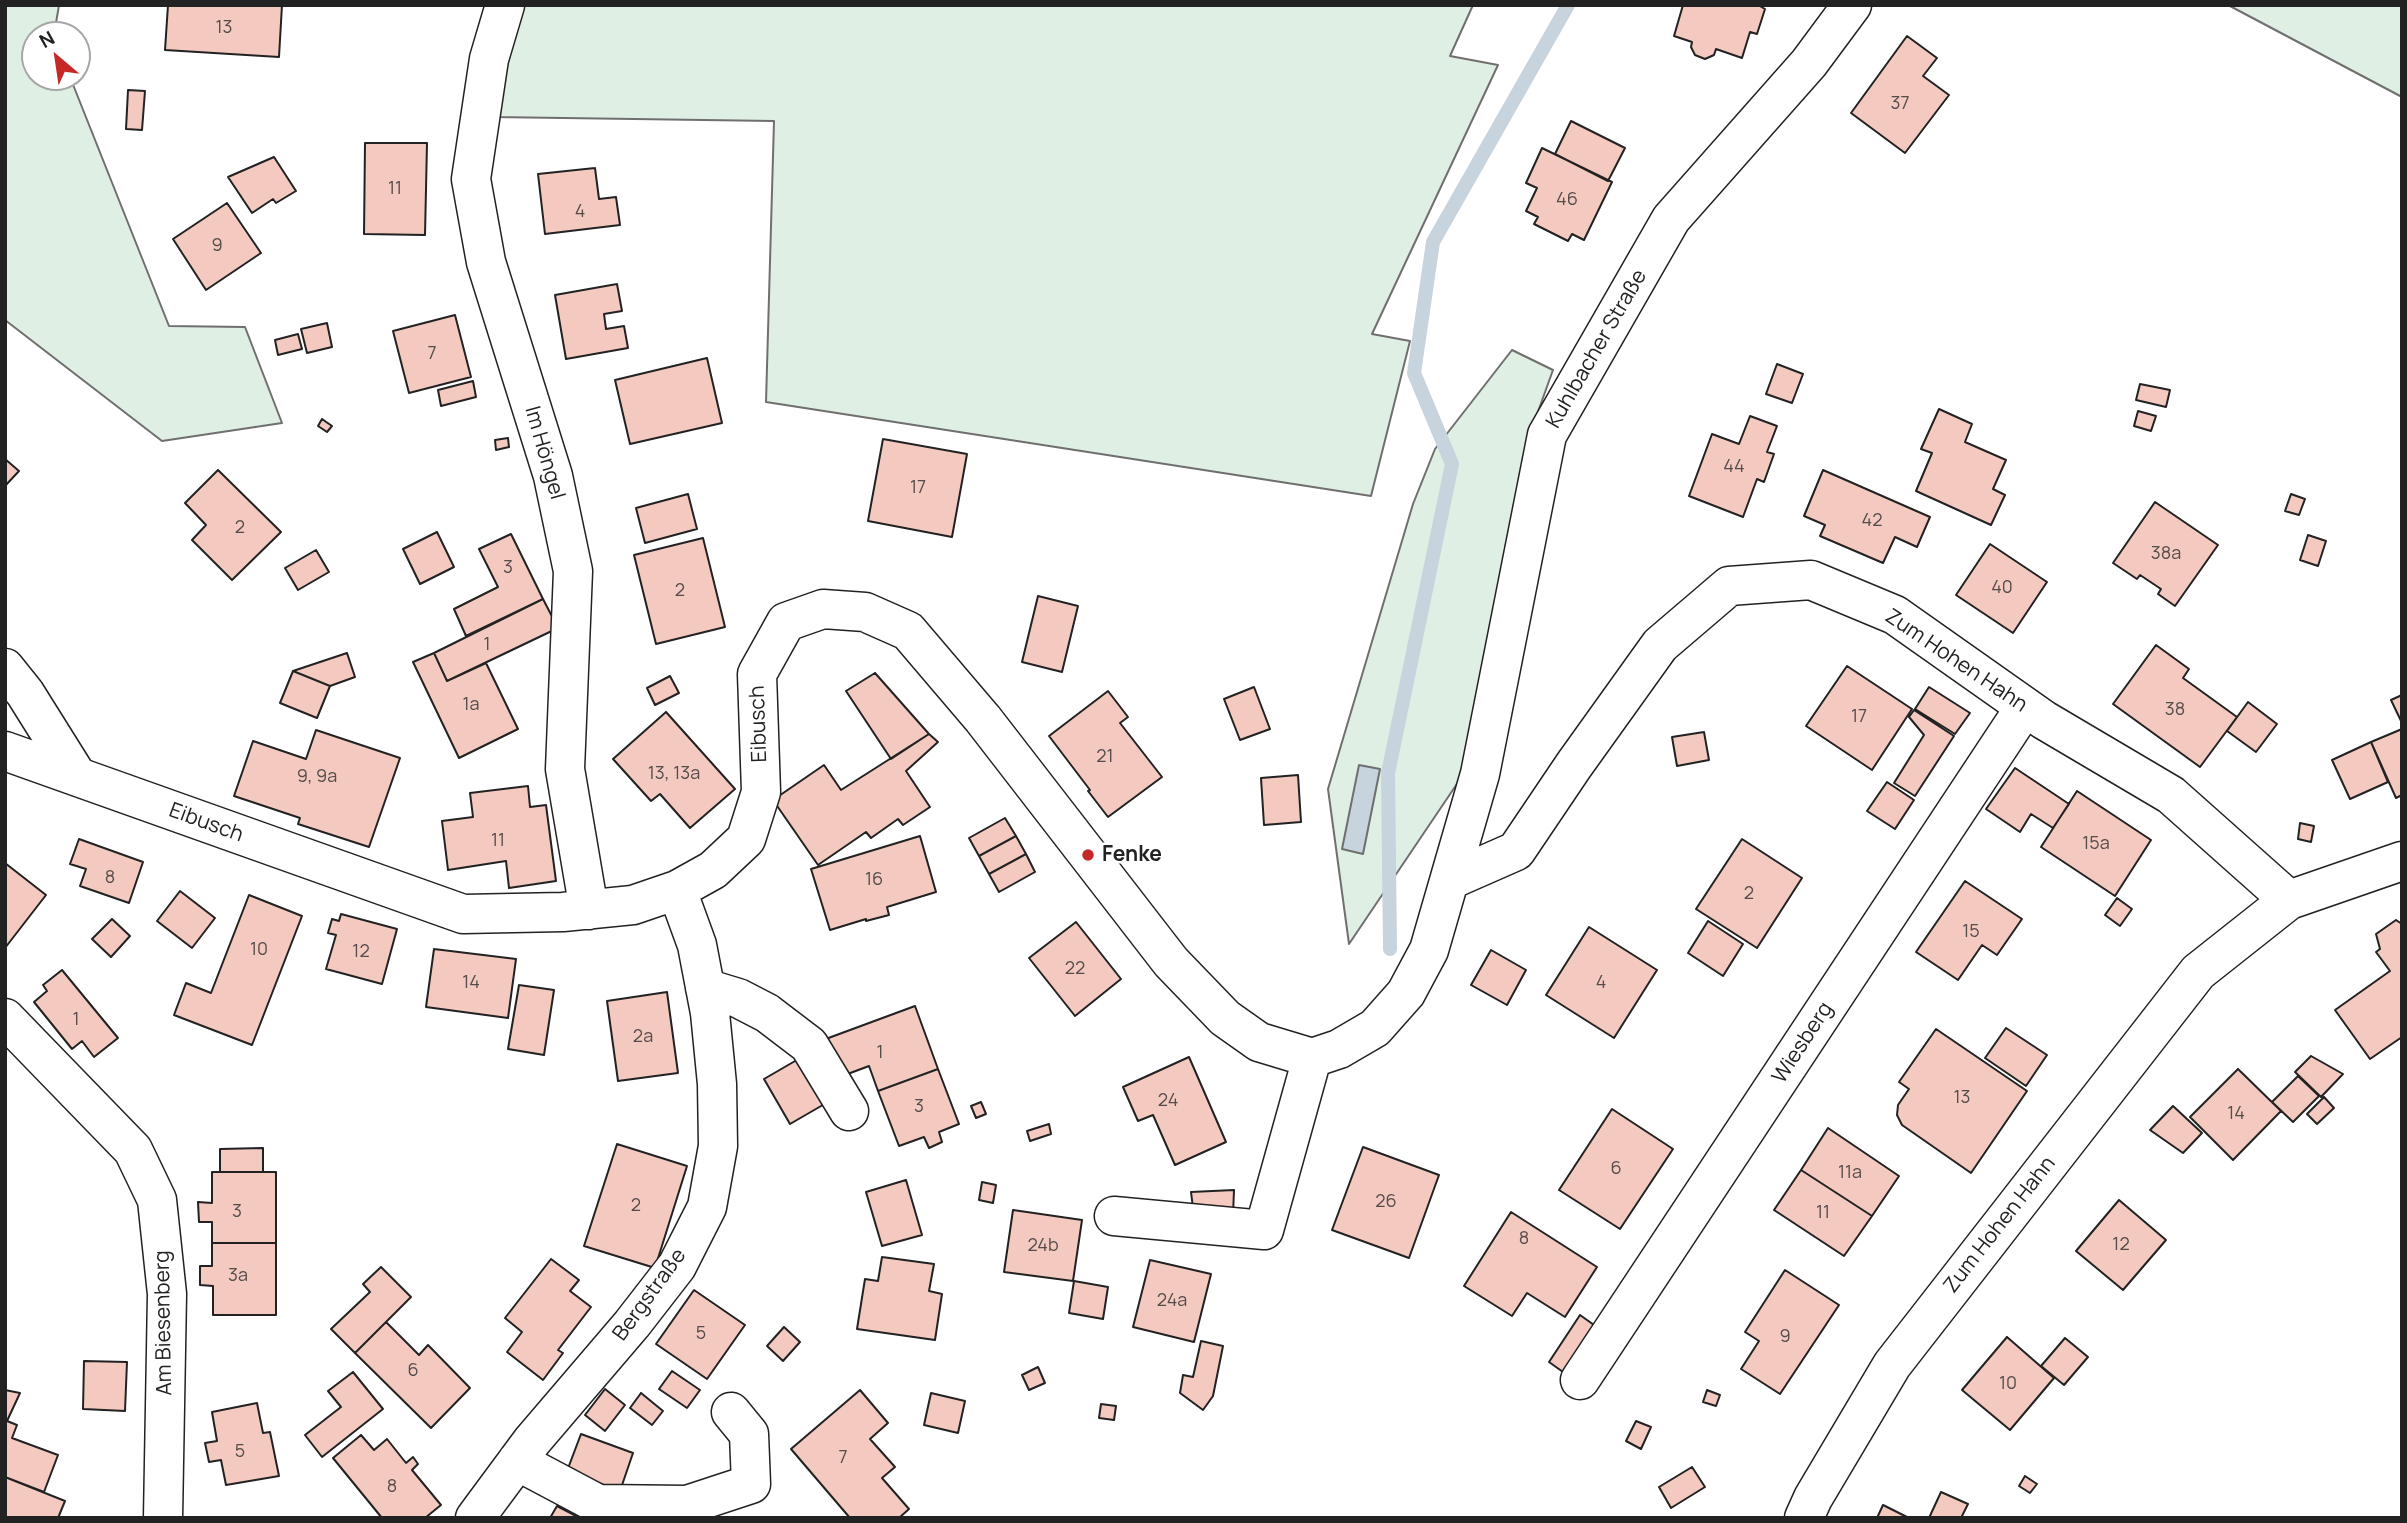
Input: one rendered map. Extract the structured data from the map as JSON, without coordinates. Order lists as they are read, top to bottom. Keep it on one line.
{"streets":{"street":["Kuhlbacher Straße","Im Höngel","Zum Hohen Hahn","Eibusch","Wiesberg","Bergstraße","Am Biesenberg"]},"crossings":[["Kuhlbacher Straße","Zum Hohen Hahn"],["Im Höngel","Eibusch"],["Zum Hohen Hahn","Wiesberg"],["Eibusch","Bergstraße"]],"places":["Fenke"],"house_numbers":["13","37","11","46","4","9","7","44","17","42","2","38a","3","40","2","1","1a","38","17","21","13, 13a","9, 9a","11","15a","8","16","2","15","10","12","22","14","4","1","2a","1","13","24","3","14","6","11a","26","2","3","11","8","12","24b","3a","24a","5","9","6","10","5","7","8"],"north":"top left"}
